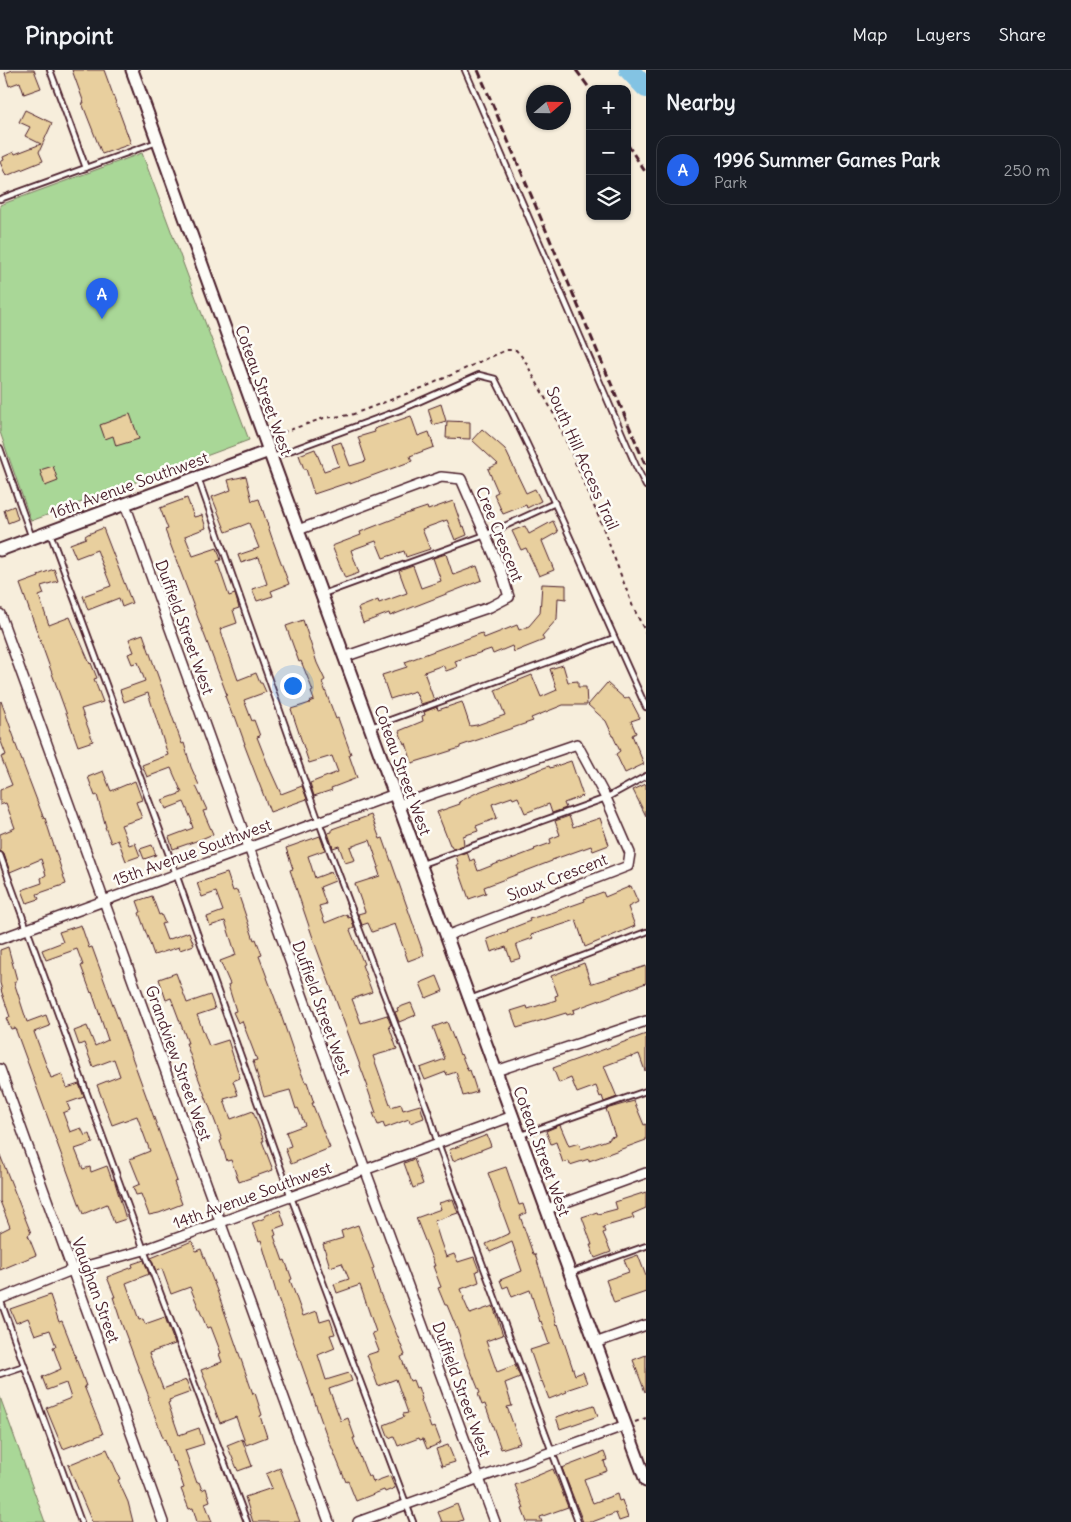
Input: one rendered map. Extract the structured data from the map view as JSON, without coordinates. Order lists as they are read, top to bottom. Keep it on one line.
{"streets":{"street":["Coteau Street West","16th Avenue Southwest","Cree Crescent","Duffield Street West","15th Avenue Southwest","Sioux Crescent","Grandview Street West","14th Avenue Southwest","Vaughan Street"],"path":["South Hill Access Trail"]},"crossings":[["Coteau Street West","South Hill Access Trail"],["Coteau Street West","16th Avenue Southwest"],["Coteau Street West","Cree Crescent"],["Coteau Street West","15th Avenue Southwest"],["Coteau Street West","Sioux Crescent"],["Coteau Street West","14th Avenue Southwest"],["16th Avenue Southwest","Duffield Street West"],["Duffield Street West","15th Avenue Southwest"],["Duffield Street West","14th Avenue Southwest"],["15th Avenue Southwest","Sioux Crescent"],["15th Avenue Southwest","Grandview Street West"],["Grandview Street West","14th Avenue Southwest"],["14th Avenue Southwest","Vaughan Street"]],"north":"right","page":{"header":"Pinpoint","nav":["Map","Layers","Share"],"heading":"Nearby","map_buttons":["+","−"],"list":[{"mark":"A","name":"1996 Summer Games Park","note":"Park","value":"250 m"}],"pins":"A"}}
